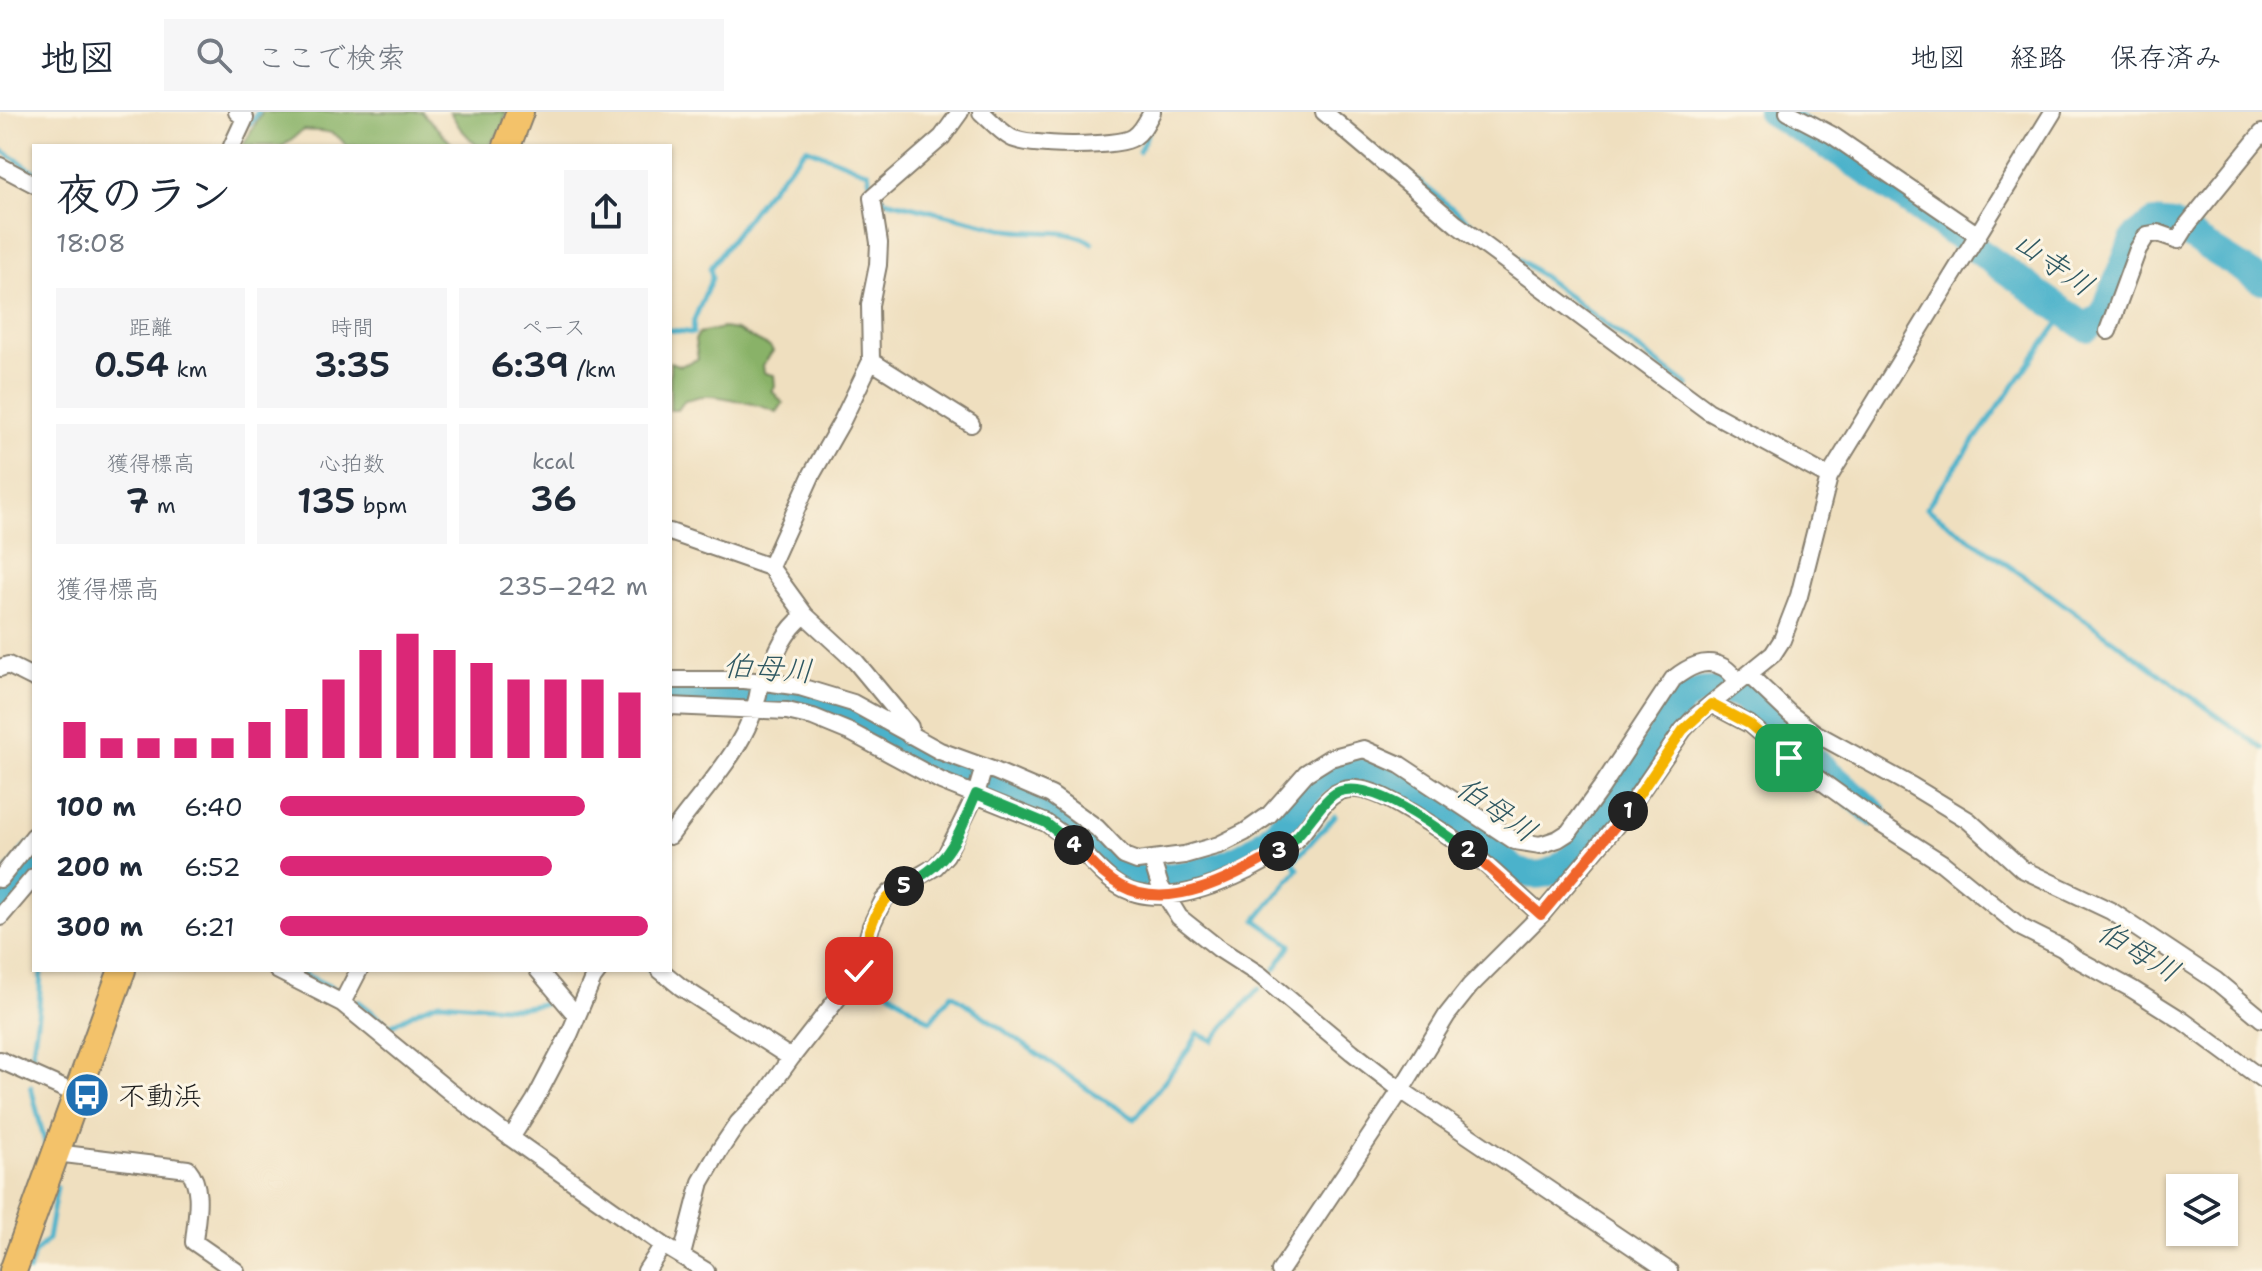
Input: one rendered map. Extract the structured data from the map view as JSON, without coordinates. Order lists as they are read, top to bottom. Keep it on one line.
{"water":["山寺川","伯母川"],"places":{"bus stop":["不動浜"]},"page":{"header":"地図","search":"ここで検索","nav":["地図","経路","保存済み"],"heading":["夜のラン","18:08"],"stats":[["距離","0.54 km"],["時間","3:35"],["ペース","6:39 /km"],["獲得標高","7 m"],["心拍数","135 bpm"],["kcal","36"]],"chart":["獲得標高","235–242 m"],"list":[{"name":"100 m","note":"6:40"},{"name":"200 m","note":"6:52"},{"name":"300 m","note":"6:21"}],"pins":["1","4","2","3","5"]}}
